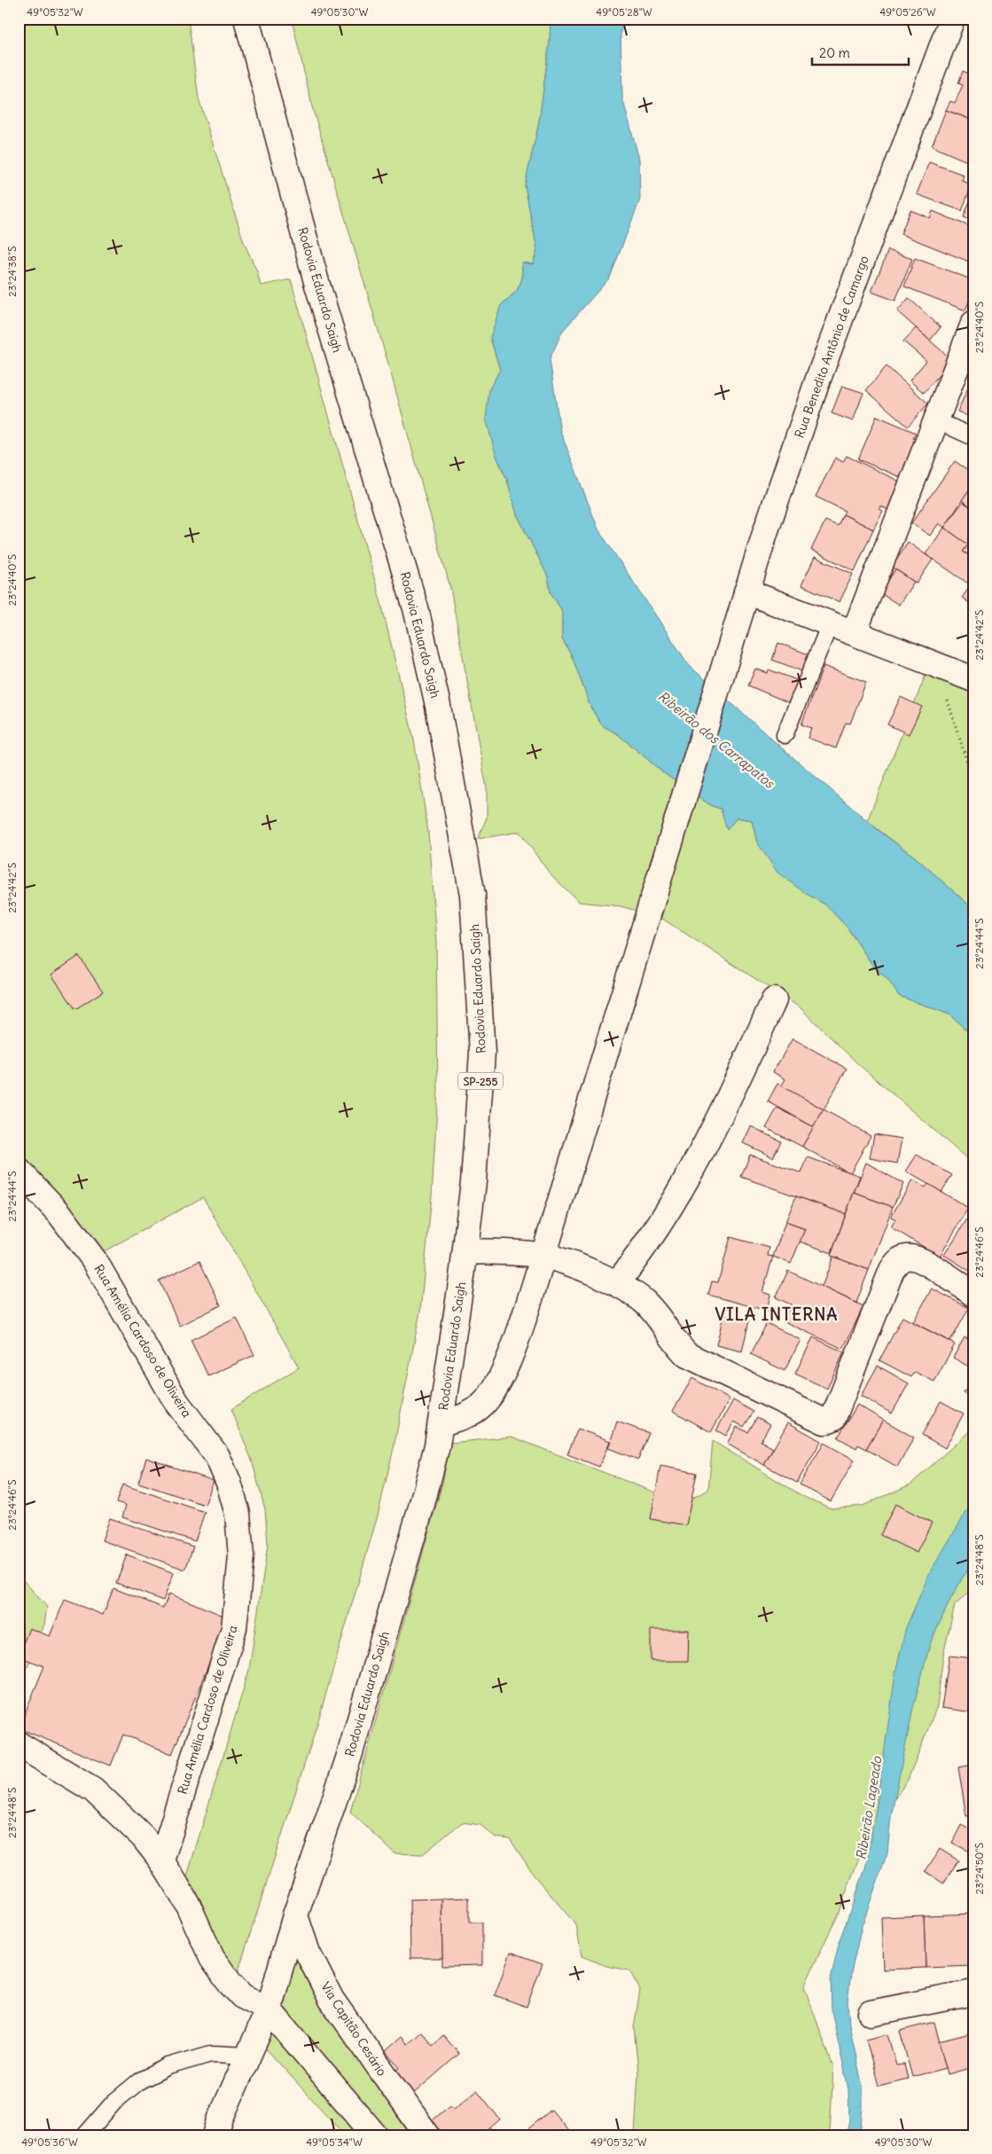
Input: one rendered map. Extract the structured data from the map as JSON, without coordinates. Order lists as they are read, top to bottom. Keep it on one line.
{"streets":{"main road":["Rodovia Eduardo Saigh","Rua Benedito Antônio de Camargo","SP-255","Rua Amélia Cardoso de Oliveira","Via Capitão Cesário"]},"crossings":[["Rodovia Eduardo Saigh","Rua Benedito Antônio de Camargo"],["Rodovia Eduardo Saigh","Via Capitão Cesário"]],"districts":["VILA INTERNA"],"water":["Ribeirão dos Carrapatos","Ribeirão Lageado"],"scale_bar":"20 m","coordinates":["49°05'32\"W","49°05'30\"W","49°05'28\"W","49°05'26\"W","23°24'38\"S","23°24'40\"S","23°24'42\"S","23°24'44\"S","23°24'46\"S","23°24'48\"S","23°24'50\"S","49°05'36\"W","49°05'34\"W"]}
